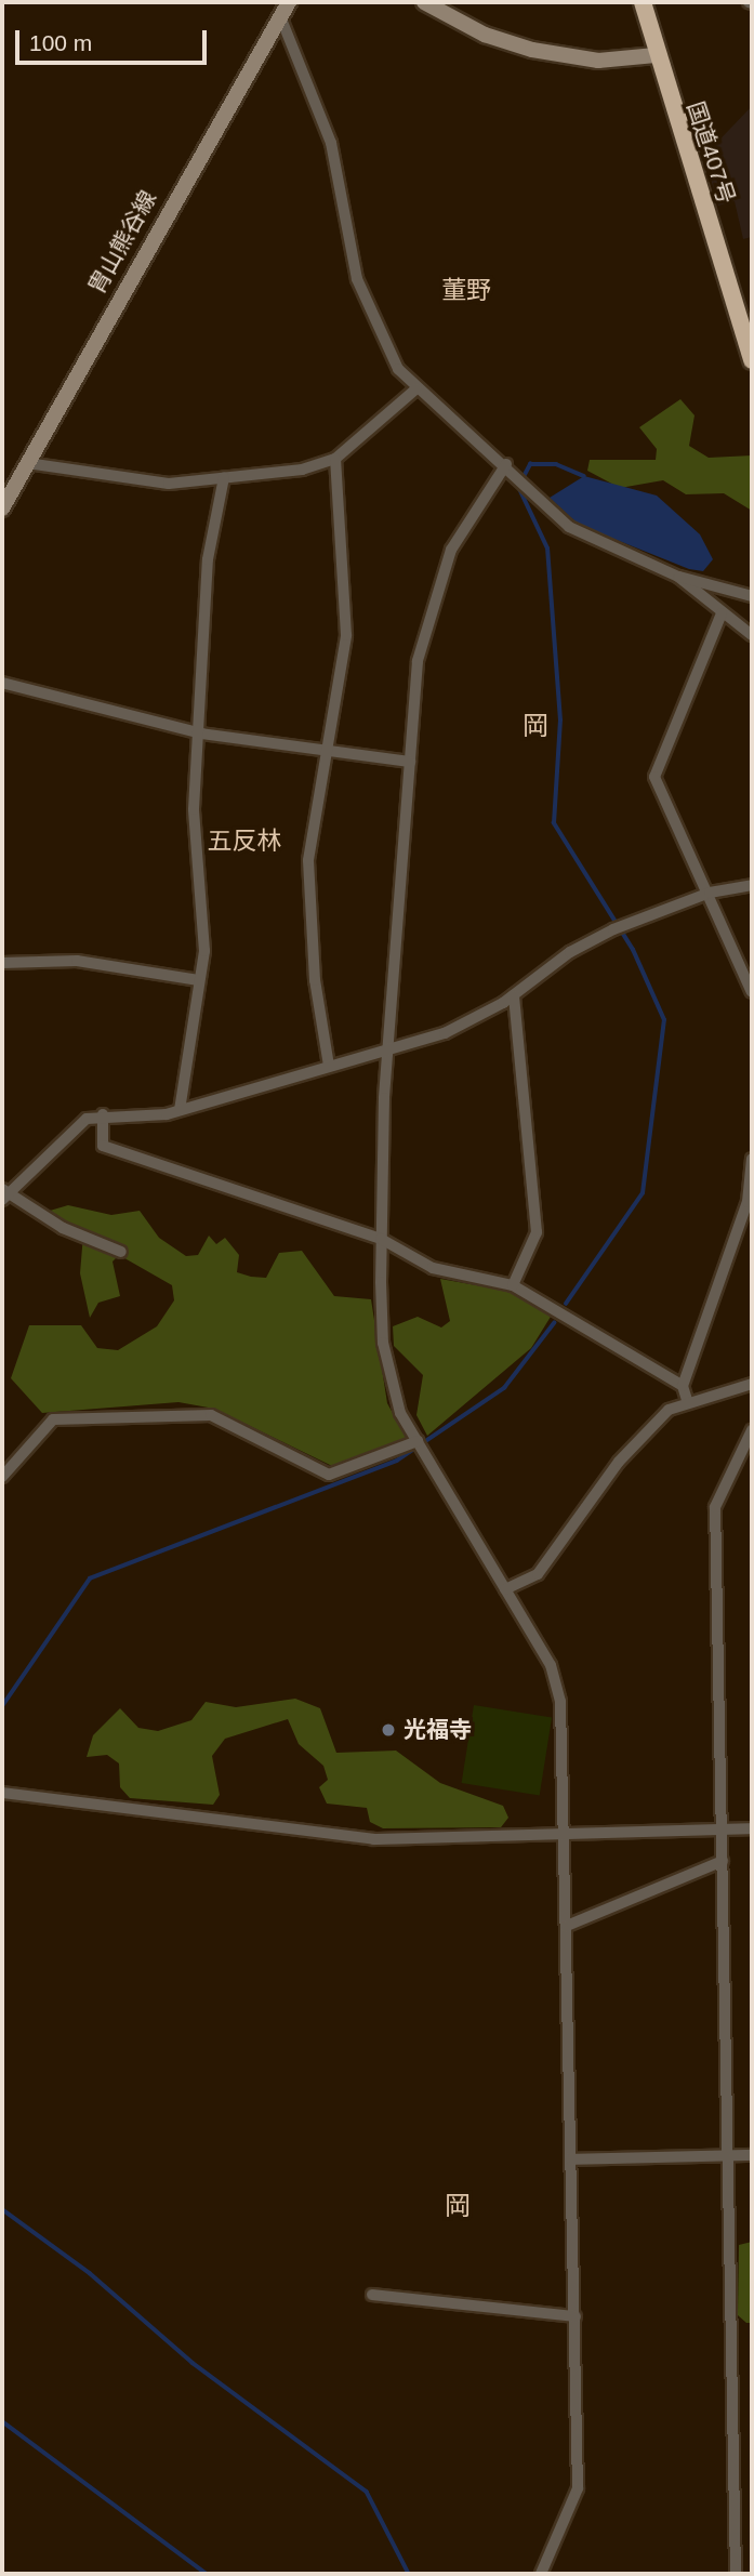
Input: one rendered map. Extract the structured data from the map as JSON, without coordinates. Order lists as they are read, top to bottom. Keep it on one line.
{"streets":{"highway":["国道407号"],"main road":["胄山熊谷線"]},"districts":["董野","岡","五反林","岡"],"places":["光福寺"],"scale_bar":"100 m"}
